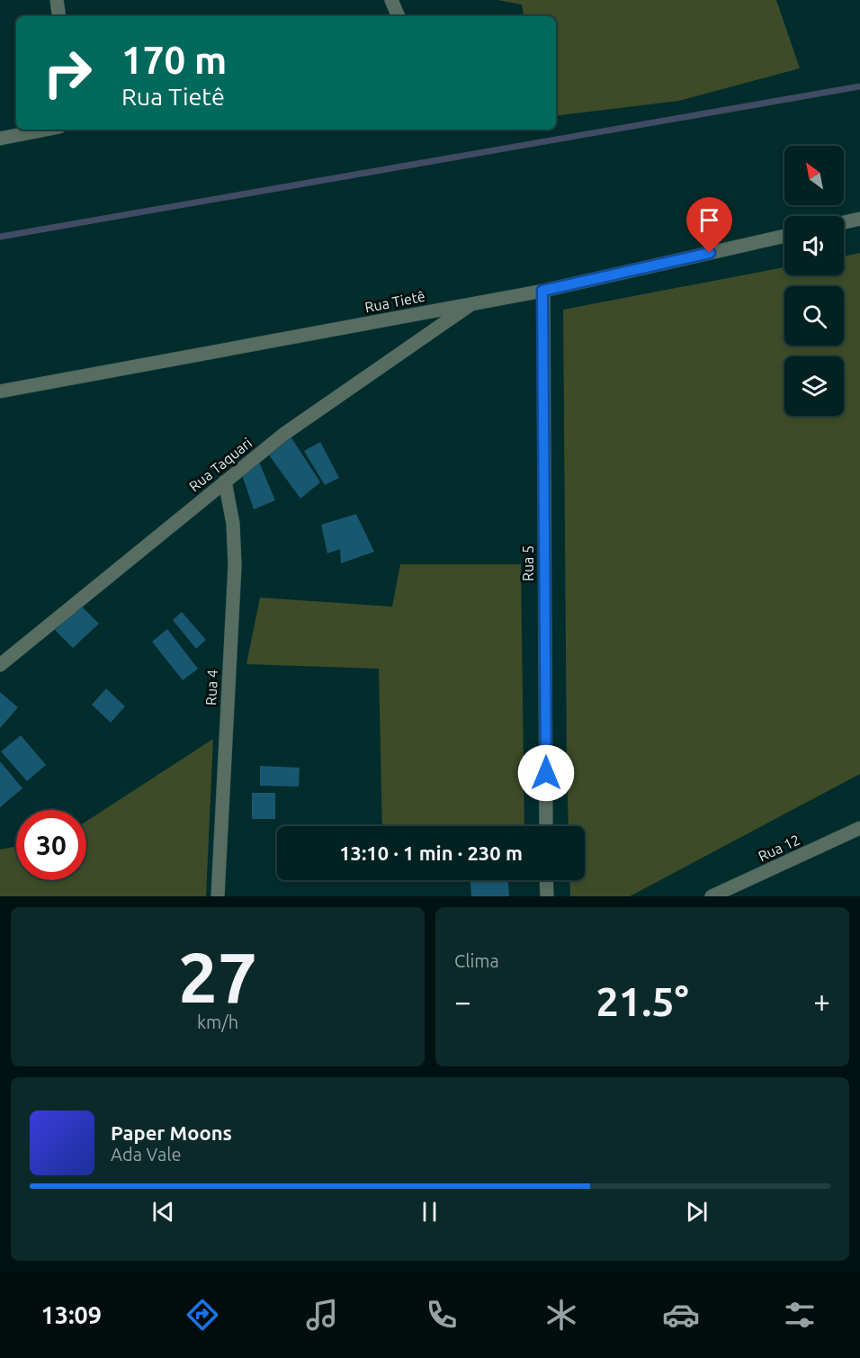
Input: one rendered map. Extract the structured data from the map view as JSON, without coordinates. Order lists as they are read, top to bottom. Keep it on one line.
{"streets":{"street":["Rua Tietê","Rua Taquari","Rua 5","Rua 4","Rua 12"]},"crossings":[["Rua Tietê","Rua Taquari"],["Rua Tietê","Rua 5"],["Rua Taquari","Rua 4"]],"north":"top left","page":{"turn":["170 m","Rua Tietê"],"limit":"30","trip":"13:10 · 1 min · 230 m","tile":[["27","km/h"],"Clima"],"heat":["−","21.5°","+"],"song":["Paper Moons","Ada Vale"],"tabs":"13:09"}}
